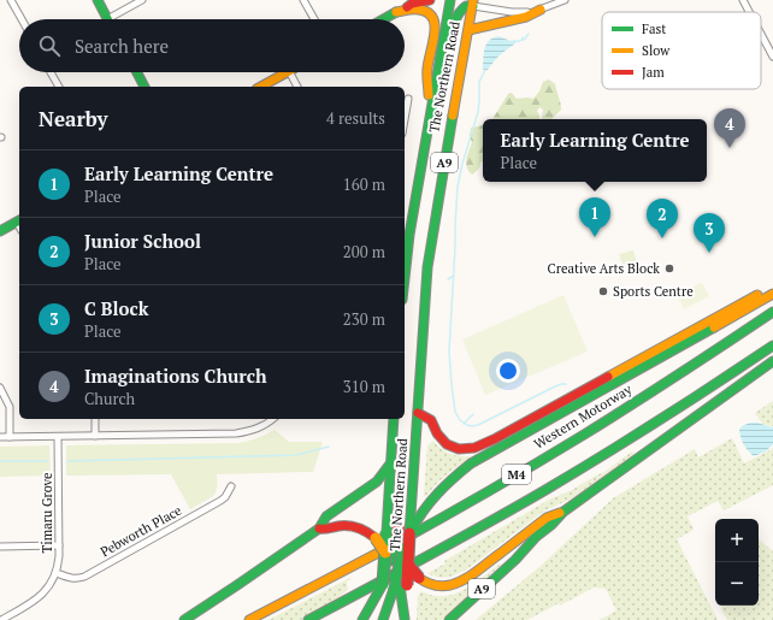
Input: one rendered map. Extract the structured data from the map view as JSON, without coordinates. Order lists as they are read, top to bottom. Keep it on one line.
{"streets":{"main road":["The Northern Road","A9","Western Motorway","M4"],"street":["Timaru Grove","Pebworth Place"]},"crossings":[["Timaru Grove","Pebworth Place"]],"places":["Creative Arts Block","Sports Centre"],"legend":["Fast","Slow","Jam"],"page":{"search":"Search here","heading":["Nearby","4 results"],"pins":["4","1","2","3"],"popup":["Early Learning Centre","Place"],"list":[{"mark":"1","name":"Early Learning Centre","note":"Place","value":"160 m"},{"mark":"2","name":"Junior School","note":"Place","value":"200 m"},{"mark":"3","name":"C Block","note":"Place","value":"230 m"},{"mark":"4","name":"Imaginations Church","note":"Church","value":"310 m"}],"map_buttons":["+","−"]}}
